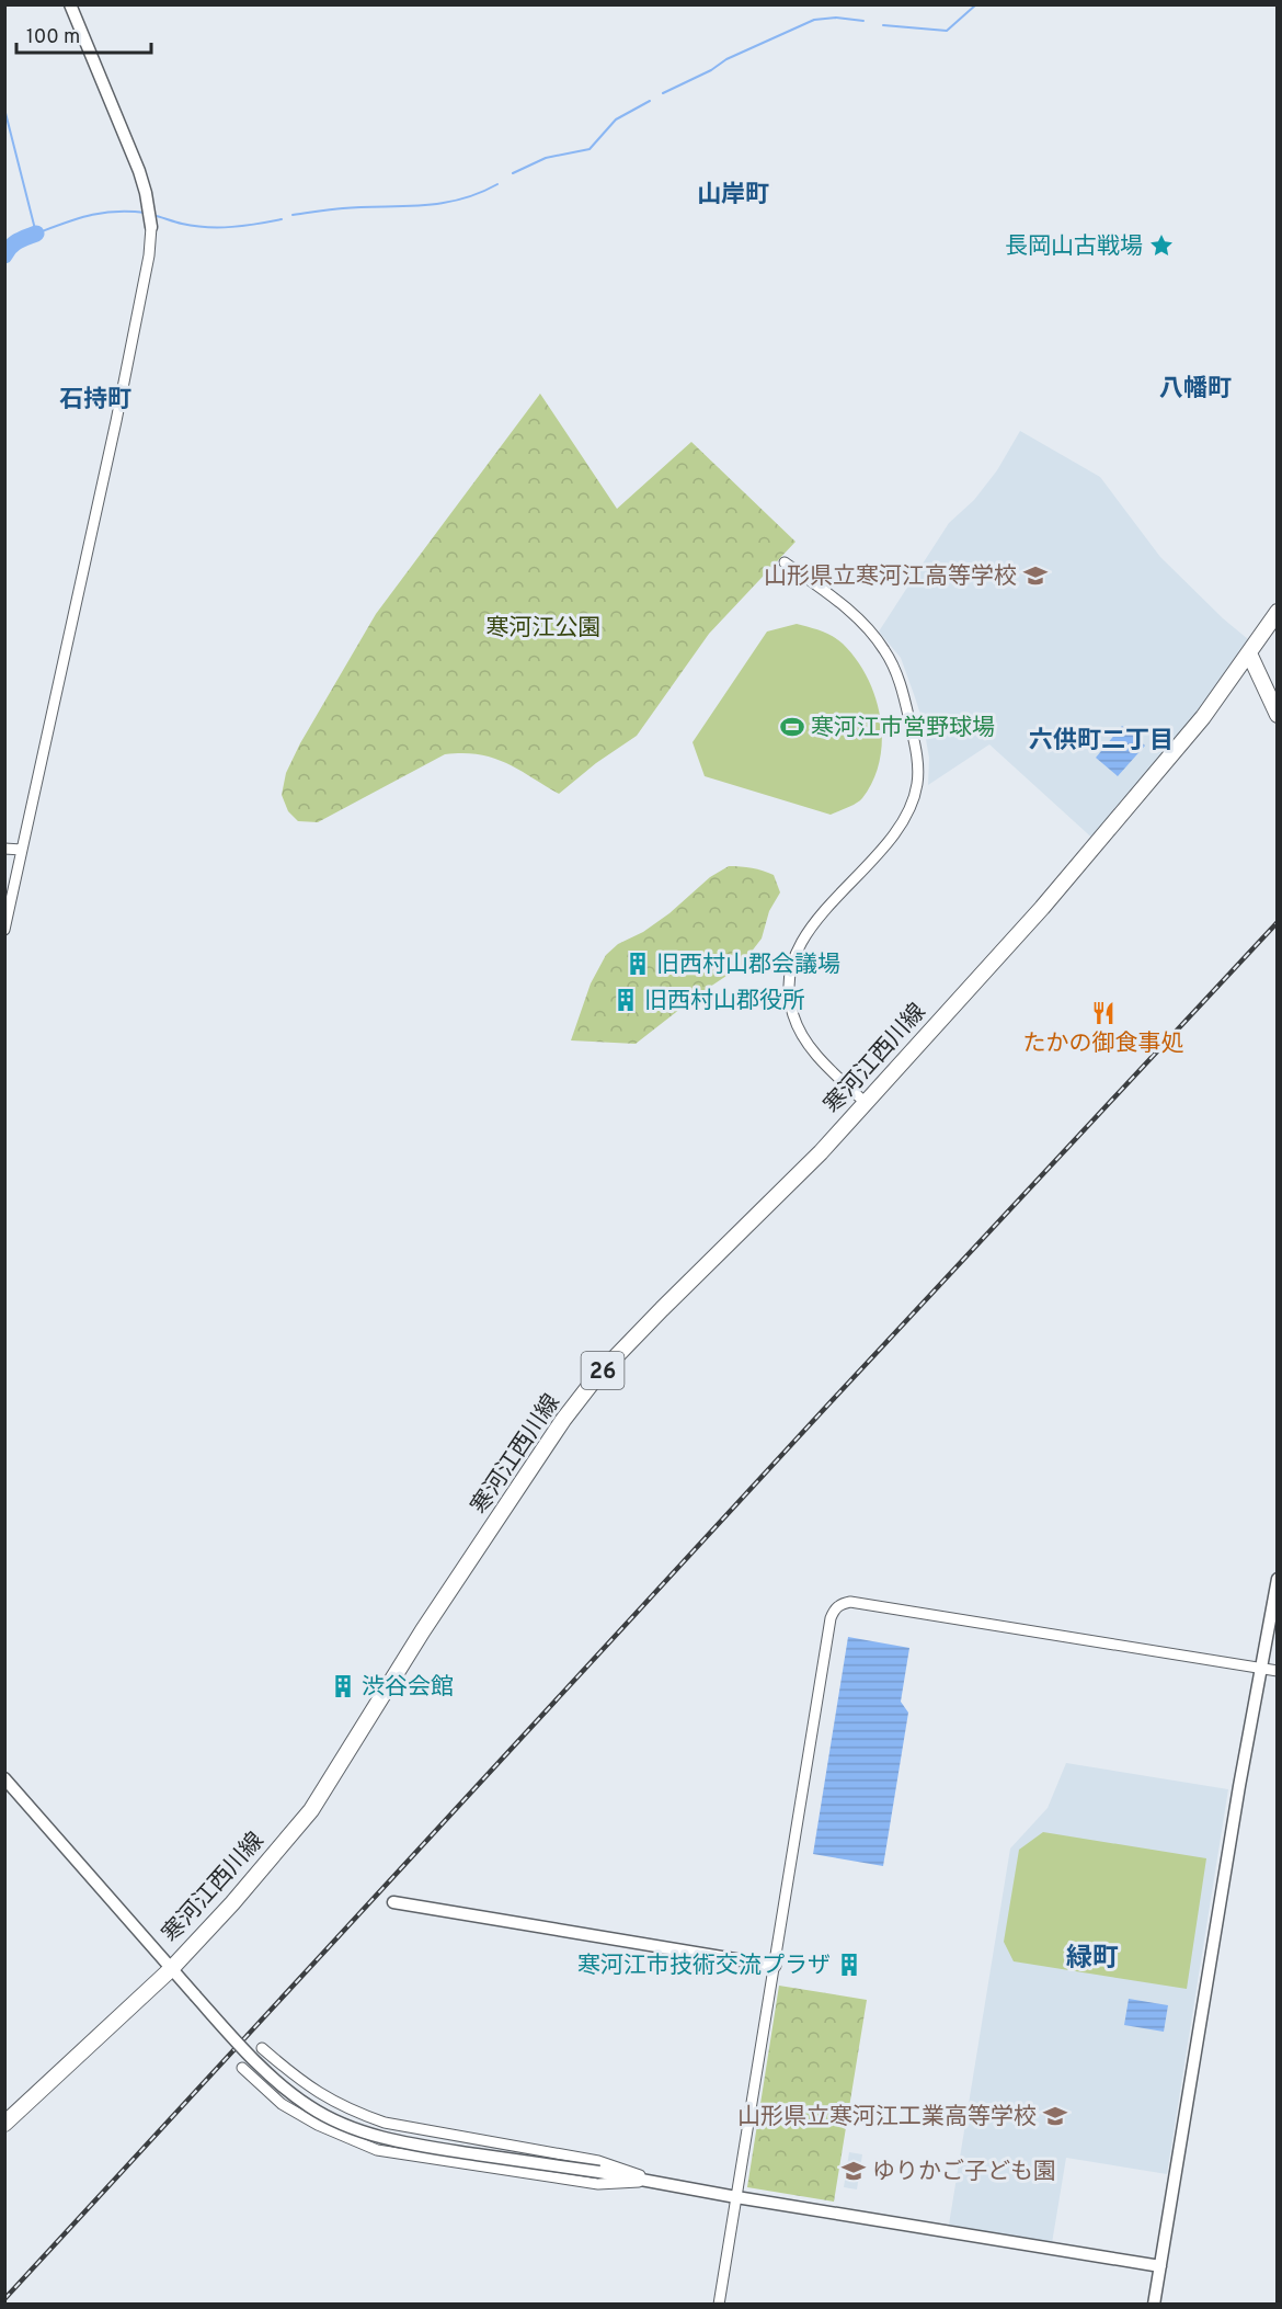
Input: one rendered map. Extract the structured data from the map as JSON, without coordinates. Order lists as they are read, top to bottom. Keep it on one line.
{"streets":{"main road":["寒河江西川線","26"]},"districts":["山岸町","八幡町","石持町","六供町二丁目","緑町"],"parks":["寒河江公園"],"places":{"place":["長岡山古戦場"],"school or university":["山形県立寒河江高等学校","山形県立寒河江工業高等学校","ゆりかご子ども園"],"sports":["寒河江市営野球場"],"building":["旧西村山郡会議場","旧西村山郡役所","渋谷会館","寒河江市技術交流プラザ"],"restaurant":["たかの御食事処"]},"scale_bar":"100 m"}
